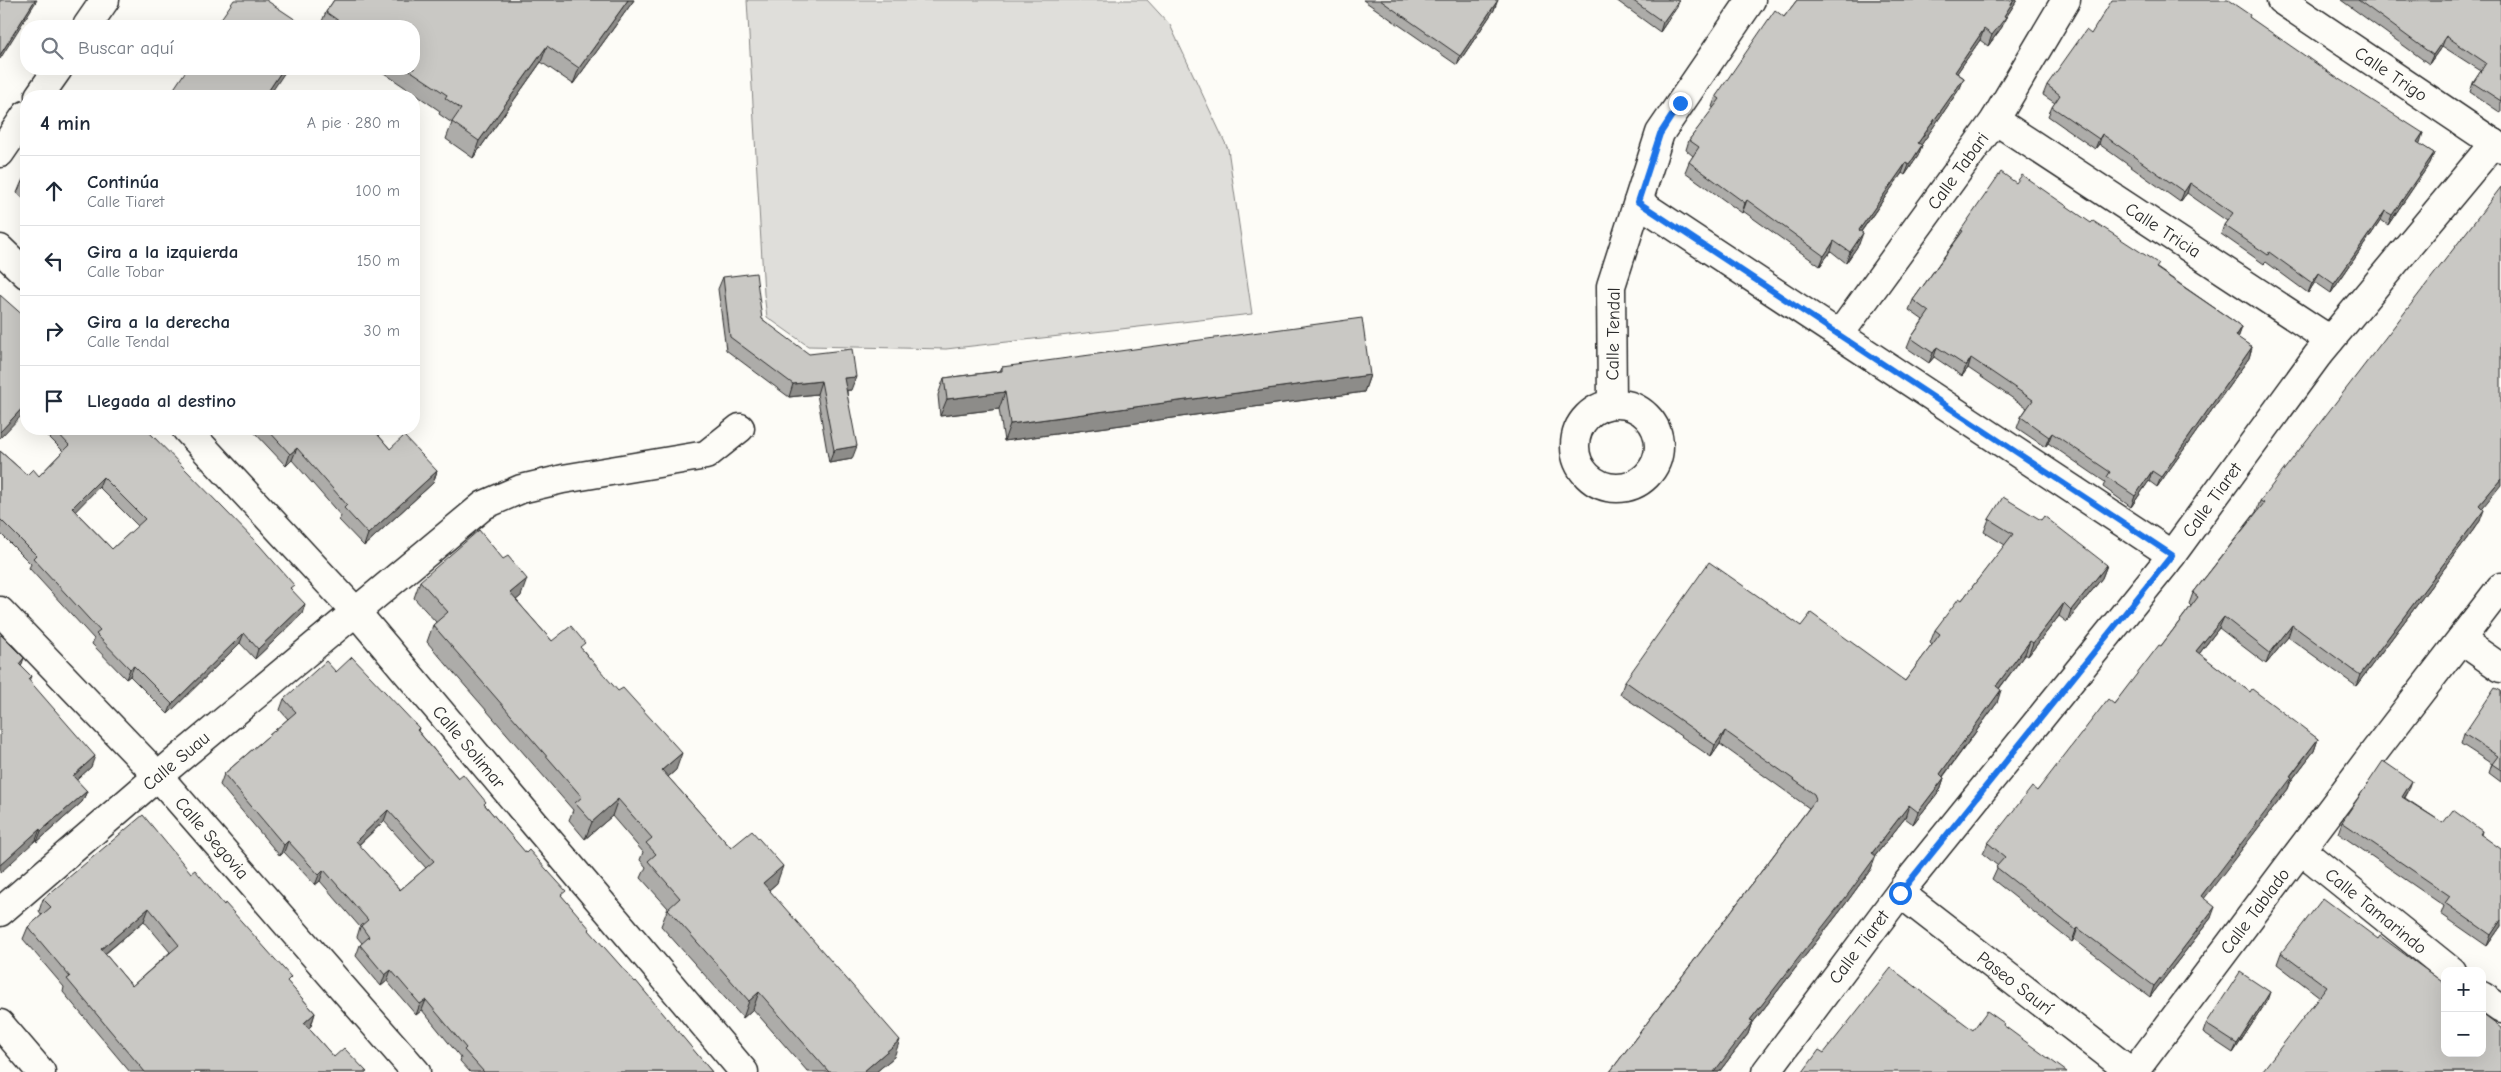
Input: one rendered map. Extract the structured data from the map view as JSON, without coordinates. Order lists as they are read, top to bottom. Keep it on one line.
{"streets":{"street":["Calle Trigo","Calle Tabari","Calle Tricia","Calle Tendal","Calle Tiaret","Calle Solimar","Calle Suau","Calle Segovia","Calle Tablado","Calle Tamarindo","Paseo Saurí"]},"crossings":[["Calle Trigo","Calle Tiaret"],["Calle Tabari","Calle Tricia"],["Calle Tricia","Calle Tiaret"],["Calle Tiaret","Paseo Saurí"],["Calle Solimar","Calle Suau"],["Calle Suau","Calle Segovia"],["Calle Tablado","Calle Tamarindo"],["Calle Tablado","Paseo Saurí"]],"page":{"search":"Buscar aquí","heading":["4 min","A pie · 280 m"],"list":[["Continúa","Calle Tiaret","100 m"],["Gira a la izquierda","Calle Tobar","150 m"],["Gira a la derecha","Calle Tendal","30 m"],"Llegada al destino"],"map_buttons":["+","−"]}}
